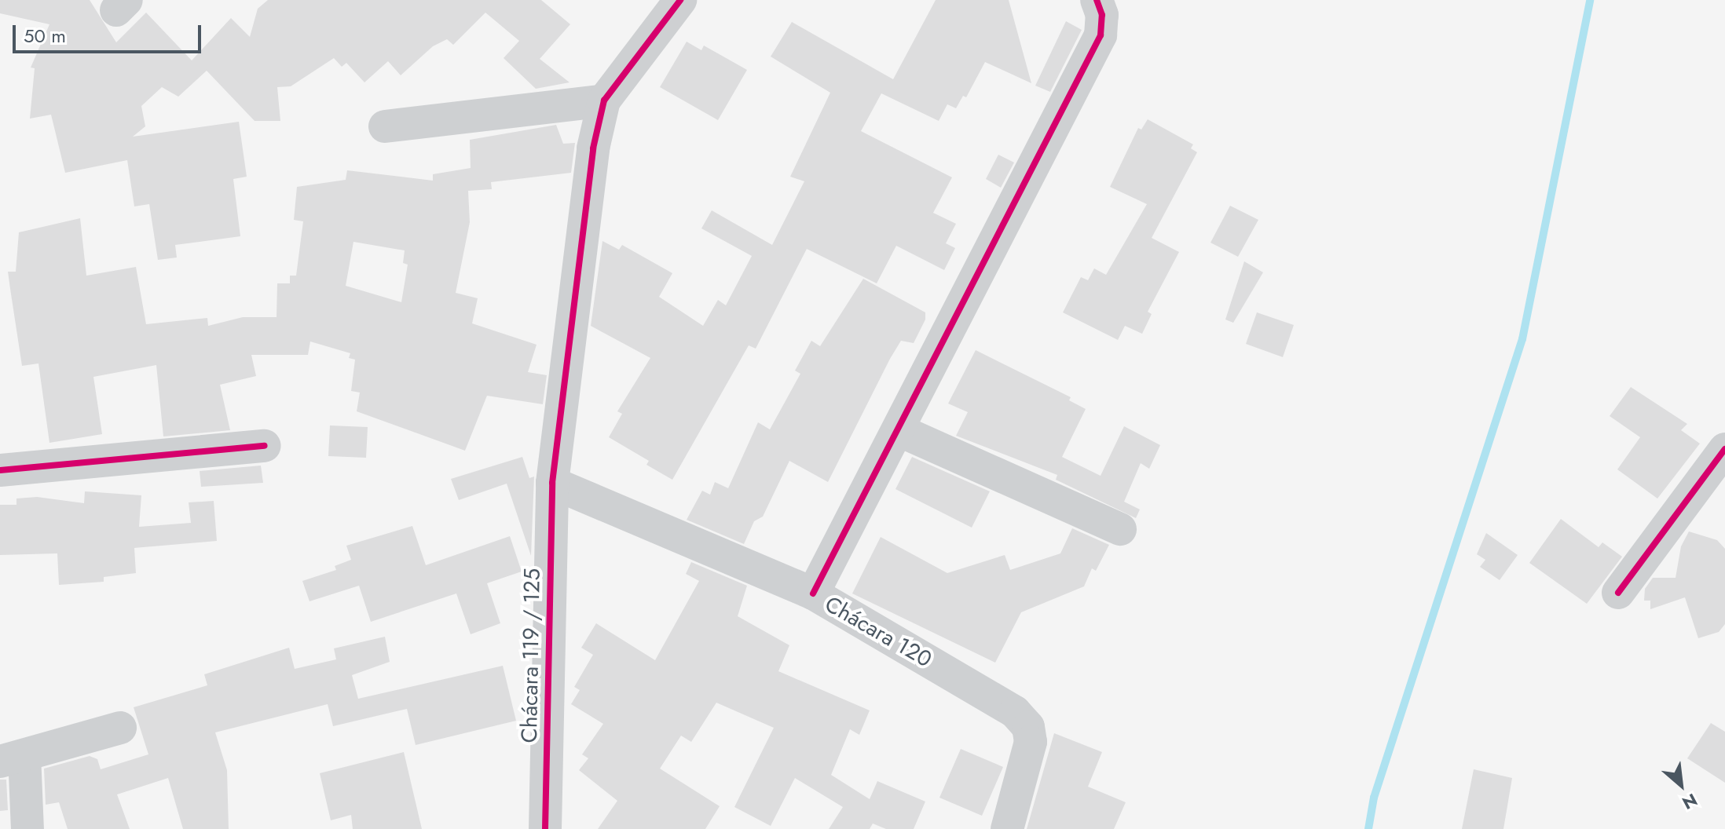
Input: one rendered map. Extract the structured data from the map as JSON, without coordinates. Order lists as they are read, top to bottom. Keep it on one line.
{"streets":{"street":["Chácara 120","Chácara 119 / 125"]},"crossings":[["Chácara 120","Chácara 119 / 125"]],"scale_bar":"50 m","north":"bottom right"}
